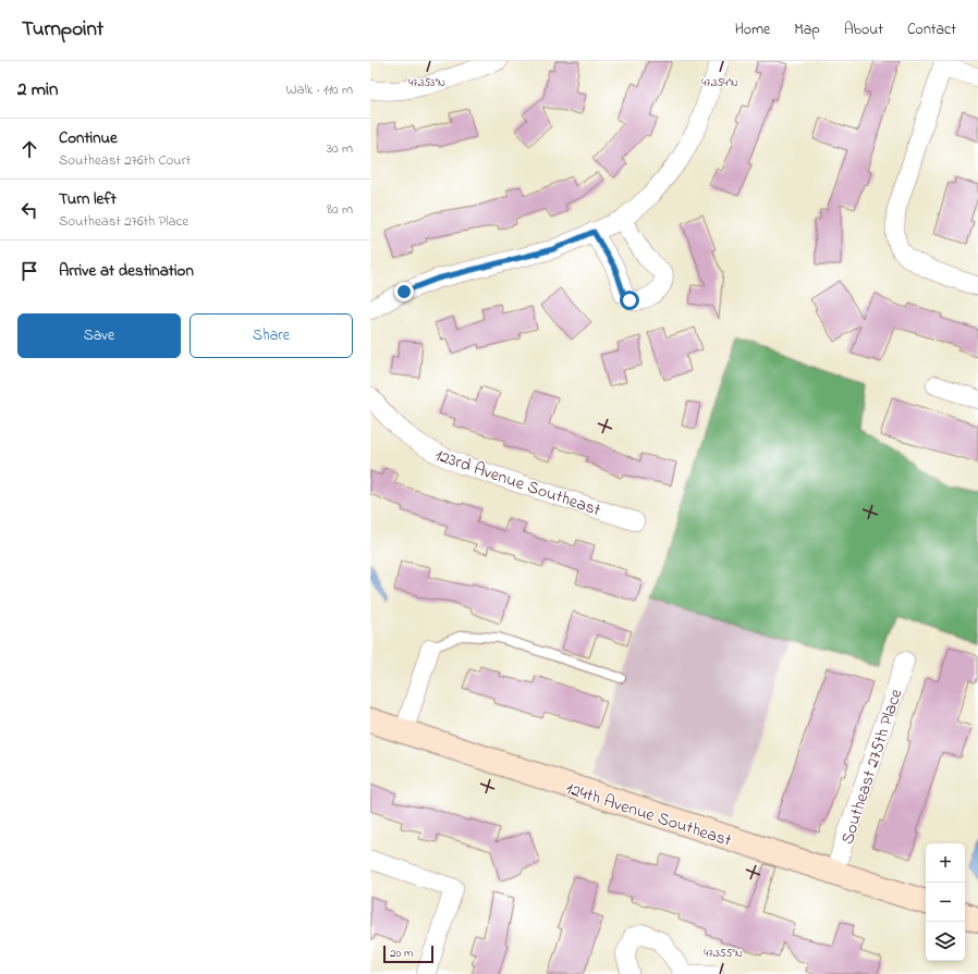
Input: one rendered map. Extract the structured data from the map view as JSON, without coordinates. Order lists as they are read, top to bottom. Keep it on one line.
{"streets":{"street":["123rd Avenue Southeast","Southeast 275th Place","124th Avenue Southeast"]},"crossings":[["Southeast 275th Place","124th Avenue Southeast"]],"scale_bar":"20 m","page":{"header":"Turnpoint","nav":["Home","Map","About","Contact"],"heading":["2 min","Walk · 110 m"],"list":[["Continue","Southeast 276th Court","30 m"],["Turn left","Southeast 276th Place","80 m"],"Arrive at destination"],"buttons":["Save","Share"],"map_buttons":["+","−"],"scale":"20 m"},"coordinates":["47.353°N","47.354°N","47.355°N"]}
